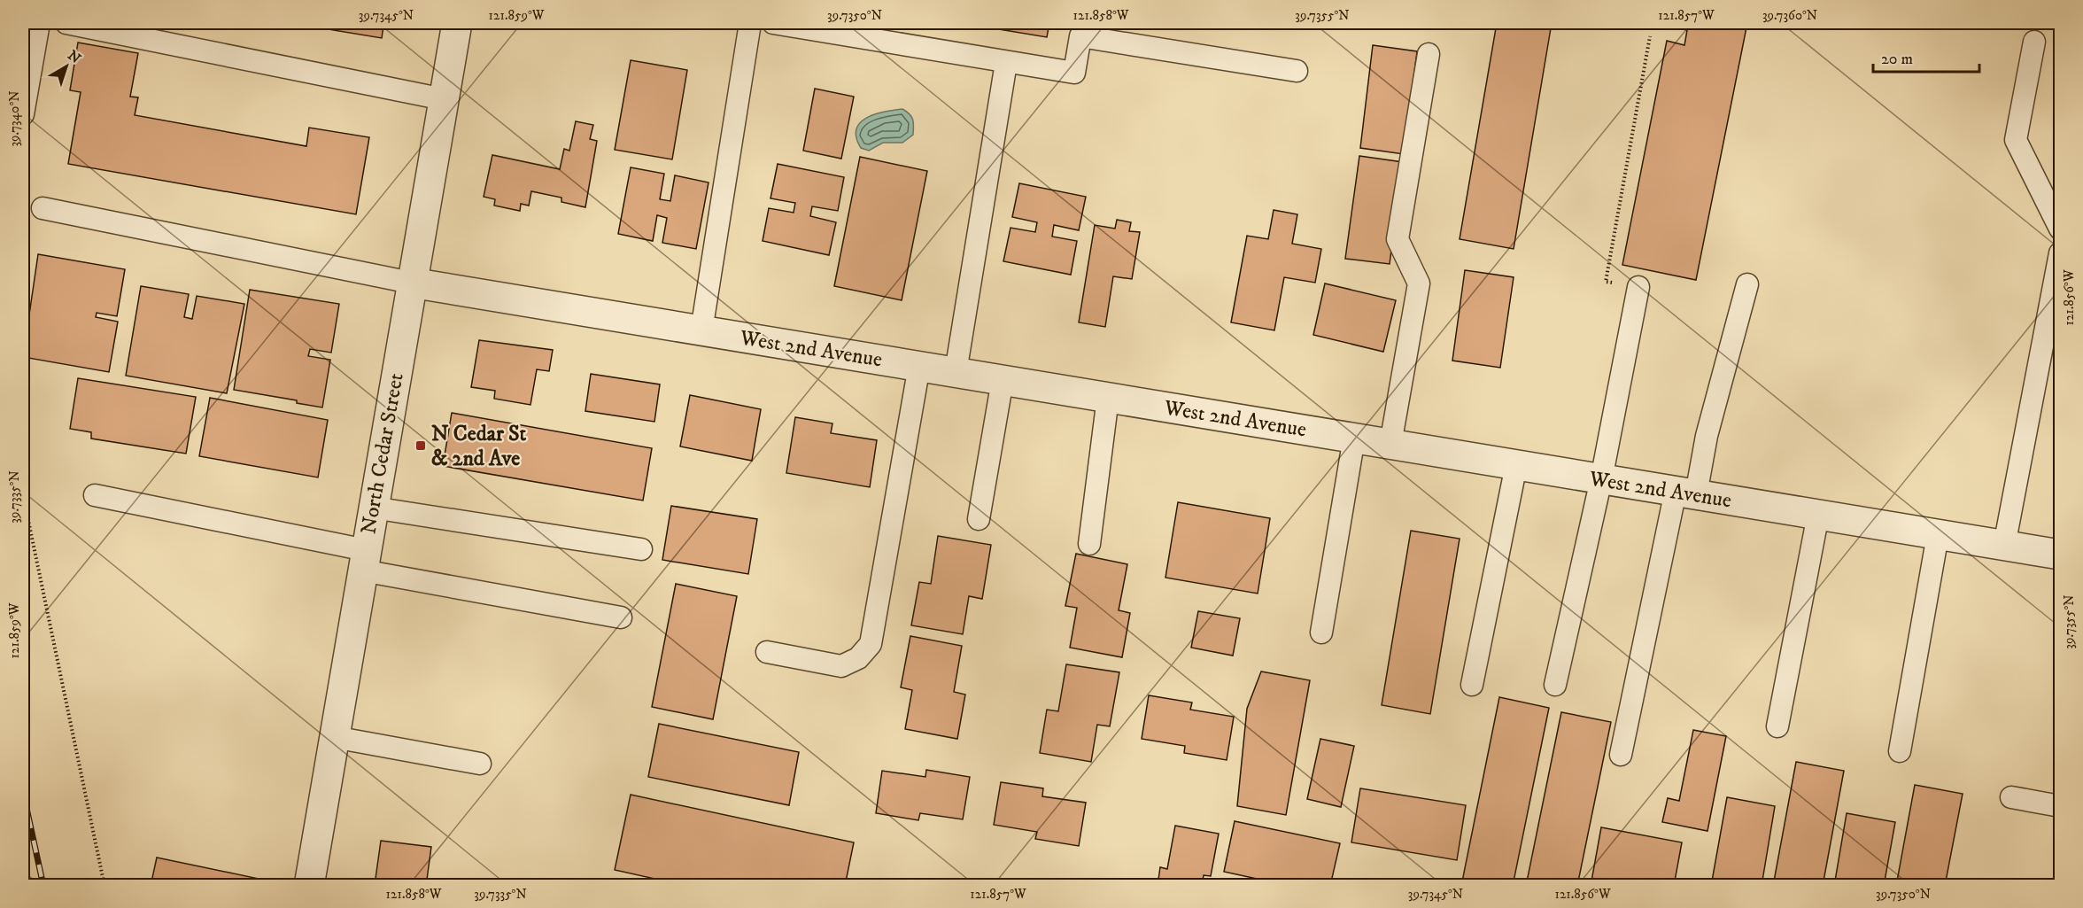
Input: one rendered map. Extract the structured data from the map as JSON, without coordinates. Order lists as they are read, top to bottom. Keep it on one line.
{"streets":{"street":["West 2nd Avenue","North Cedar Street"]},"crossings":[["West 2nd Avenue","North Cedar Street"]],"places":{"transit":["N Cedar St & 2nd Ave"]},"scale_bar":"20 m","north":"top right","coordinates":["39.7345°N","121.859°W","39.7350°N","121.858°W","39.7355°N","121.857°W","39.7360°N","39.7340°N","121.856°W","39.7335°N"]}
